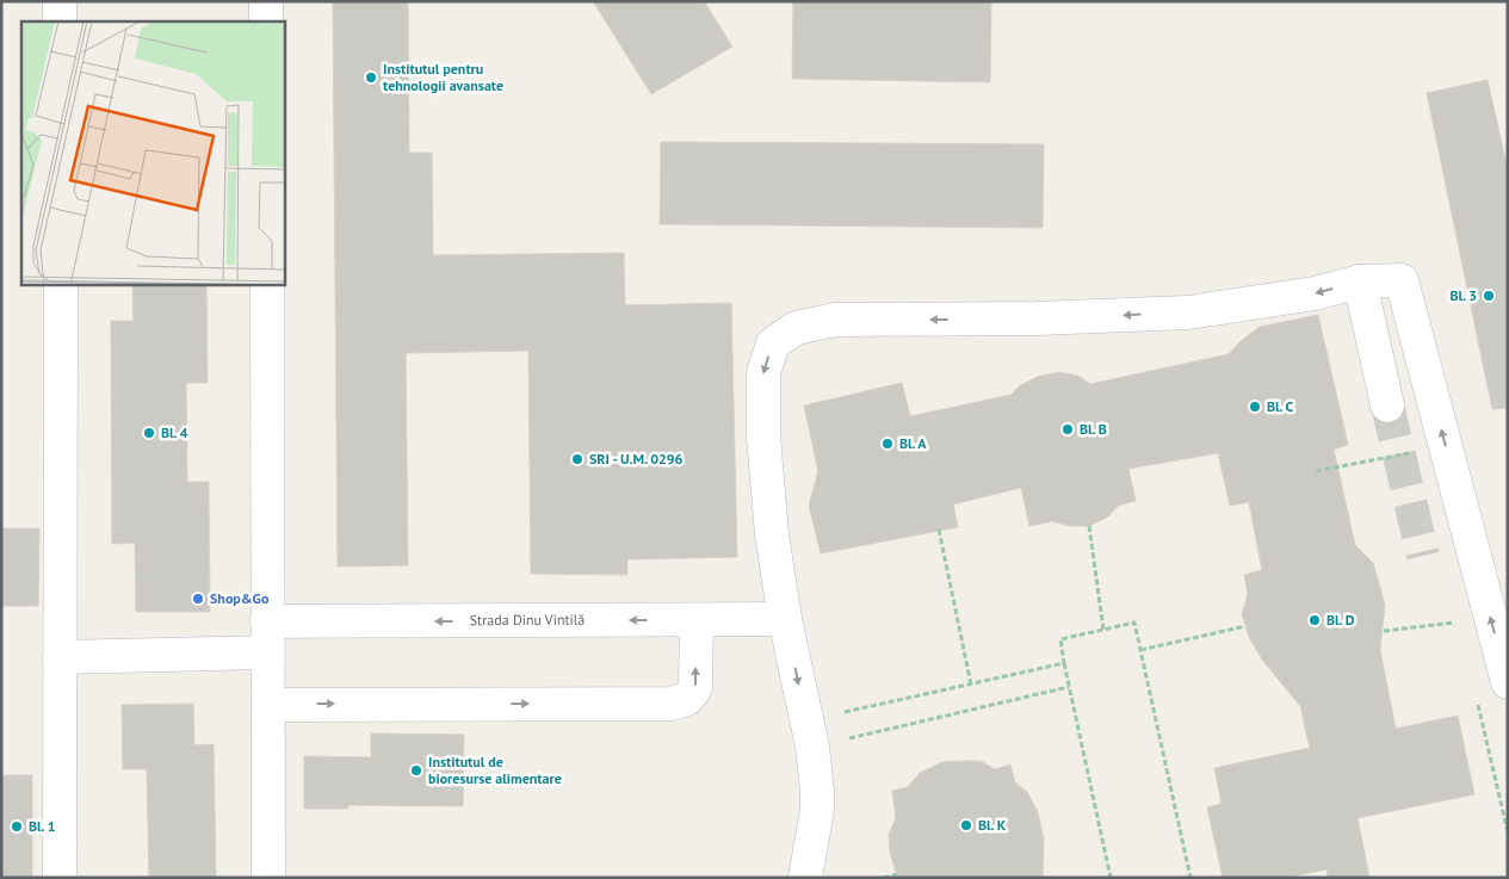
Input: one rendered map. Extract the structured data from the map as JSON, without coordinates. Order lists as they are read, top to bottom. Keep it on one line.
{"streets":{"street":["Strada Dinu Vintilă"]},"one_way":["Strada Dinu Vintilă"],"places":["Institutul pentru tehnologii avansate","Bl. 3","Bl. C","Bl. B","Bl. 4","Bl. A","SRI - U.M. 0296","Shop&Go","Bl. D","Institutul de bioresurse alimentare","Bl. K","Bl. 1"]}
